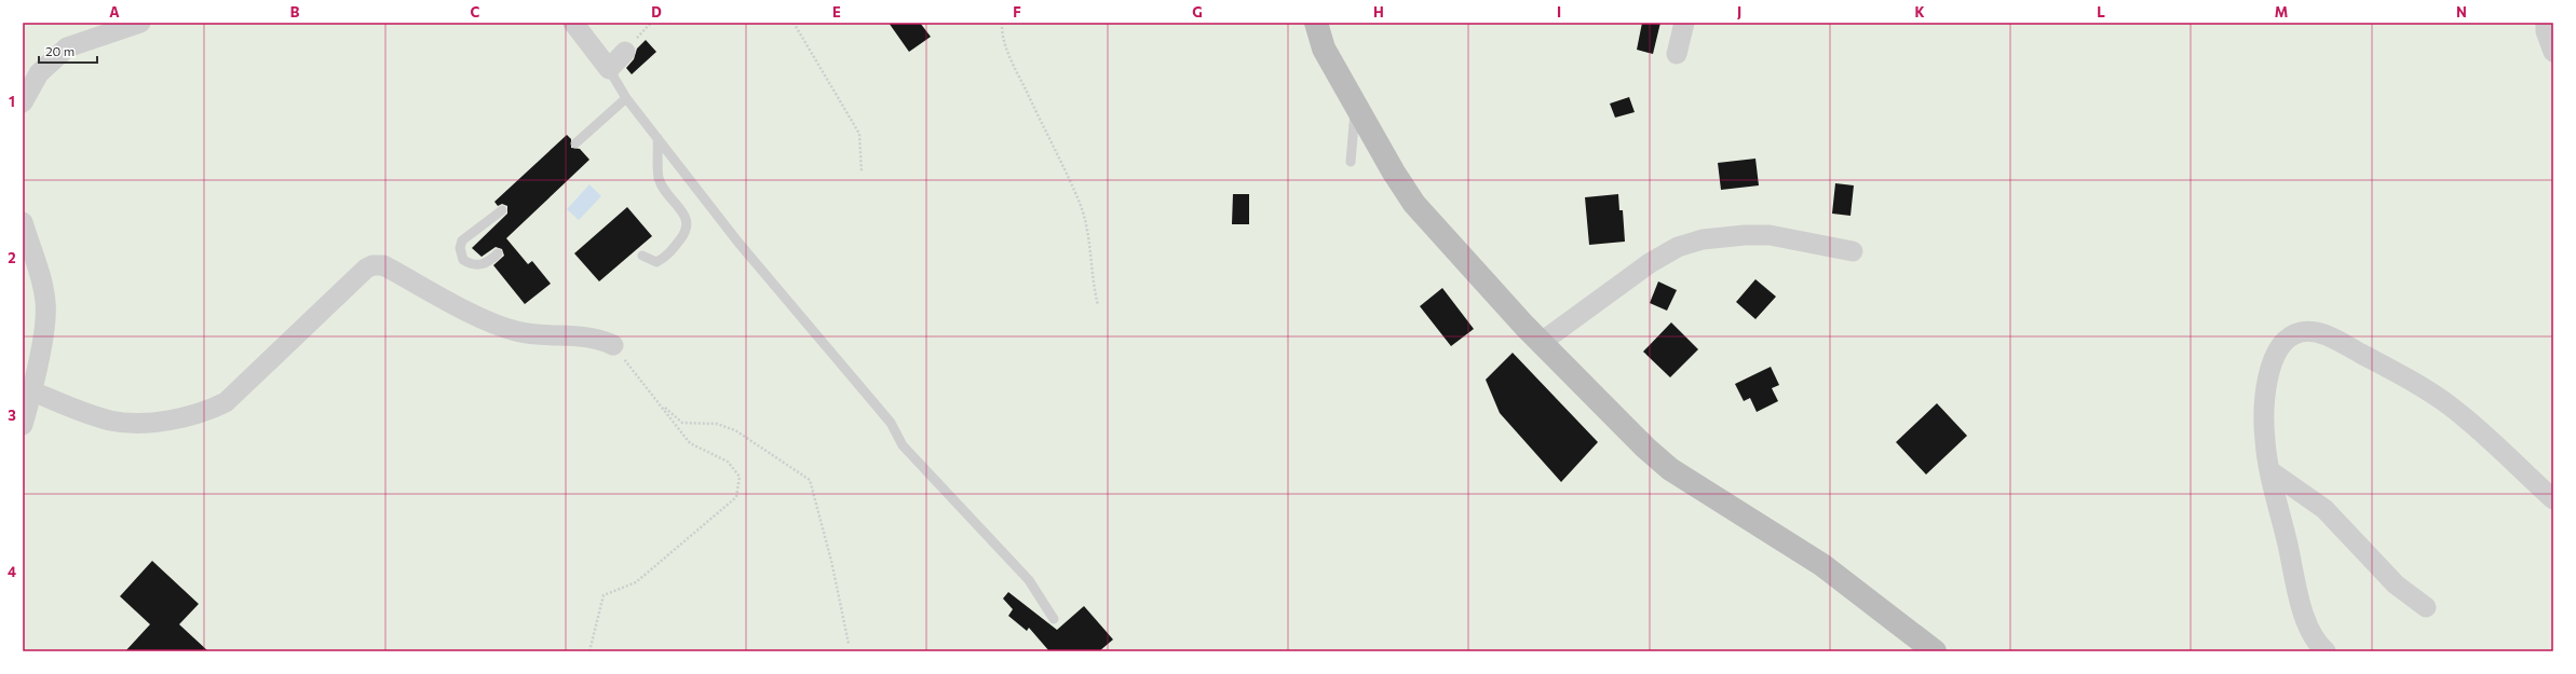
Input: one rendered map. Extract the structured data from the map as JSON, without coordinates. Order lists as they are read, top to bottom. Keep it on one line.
{"scale_bar":"20 m","grid":{"columns":["A","B","C","D","E","F","G","H","I","J","K","L","M","N"],"rows":["1","2","3","4"]}}
